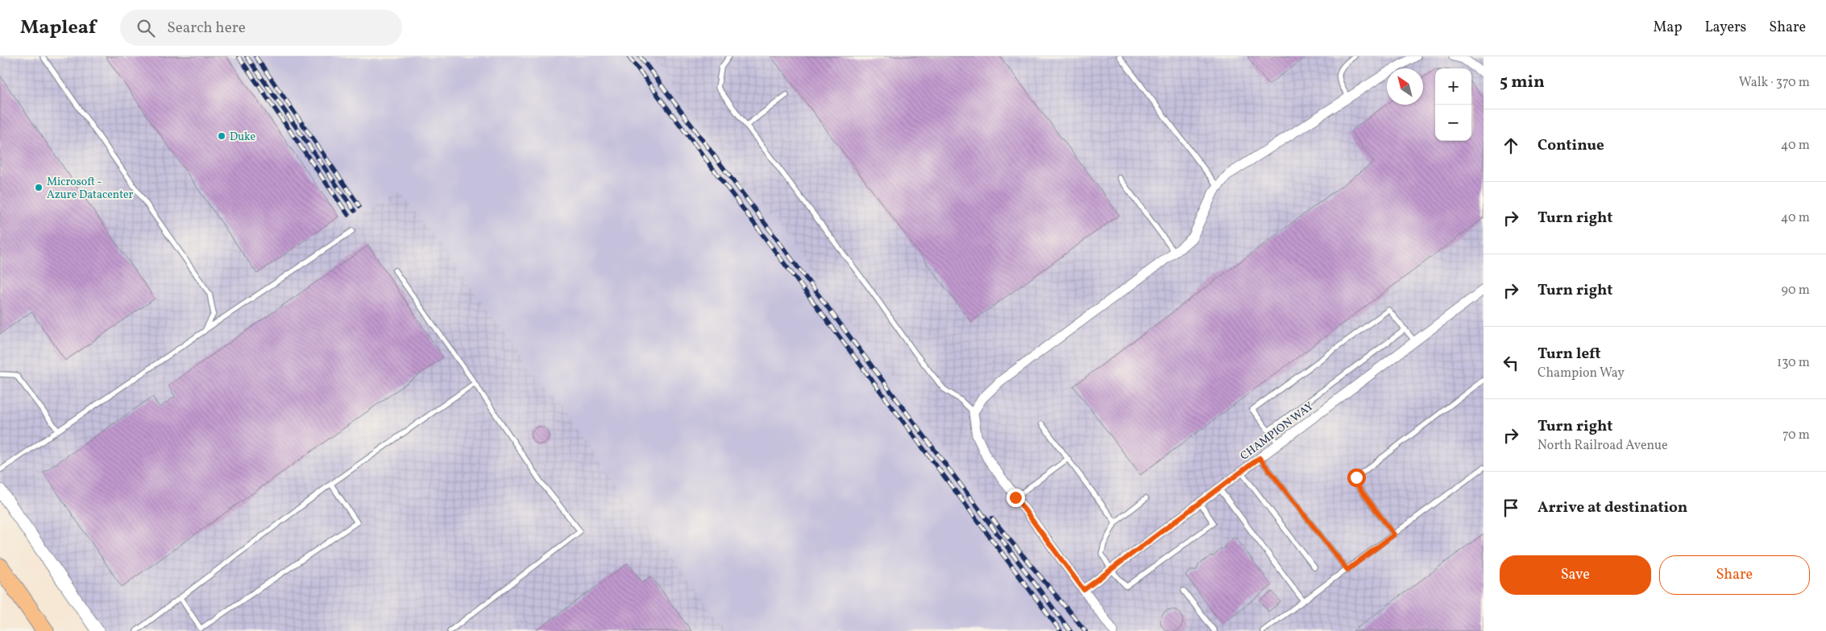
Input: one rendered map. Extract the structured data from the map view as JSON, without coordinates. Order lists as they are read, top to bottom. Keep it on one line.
{"streets":{"street":["CHAMPION WAY"]},"places":["Duke","Microsoft - Azure Datacenter"],"north":"top left","page":{"header":"Mapleaf","search":"Search here","nav":["Map","Layers","Share"],"heading":["5 min","Walk · 370 m"],"map_buttons":["+","−"],"list":[["Continue","40 m"],["Turn right","40 m"],["Turn right","90 m"],["Turn left","Champion Way","130 m"],["Turn right","North Railroad Avenue","70 m"],"Arrive at destination"],"buttons":["Save","Share"]}}
